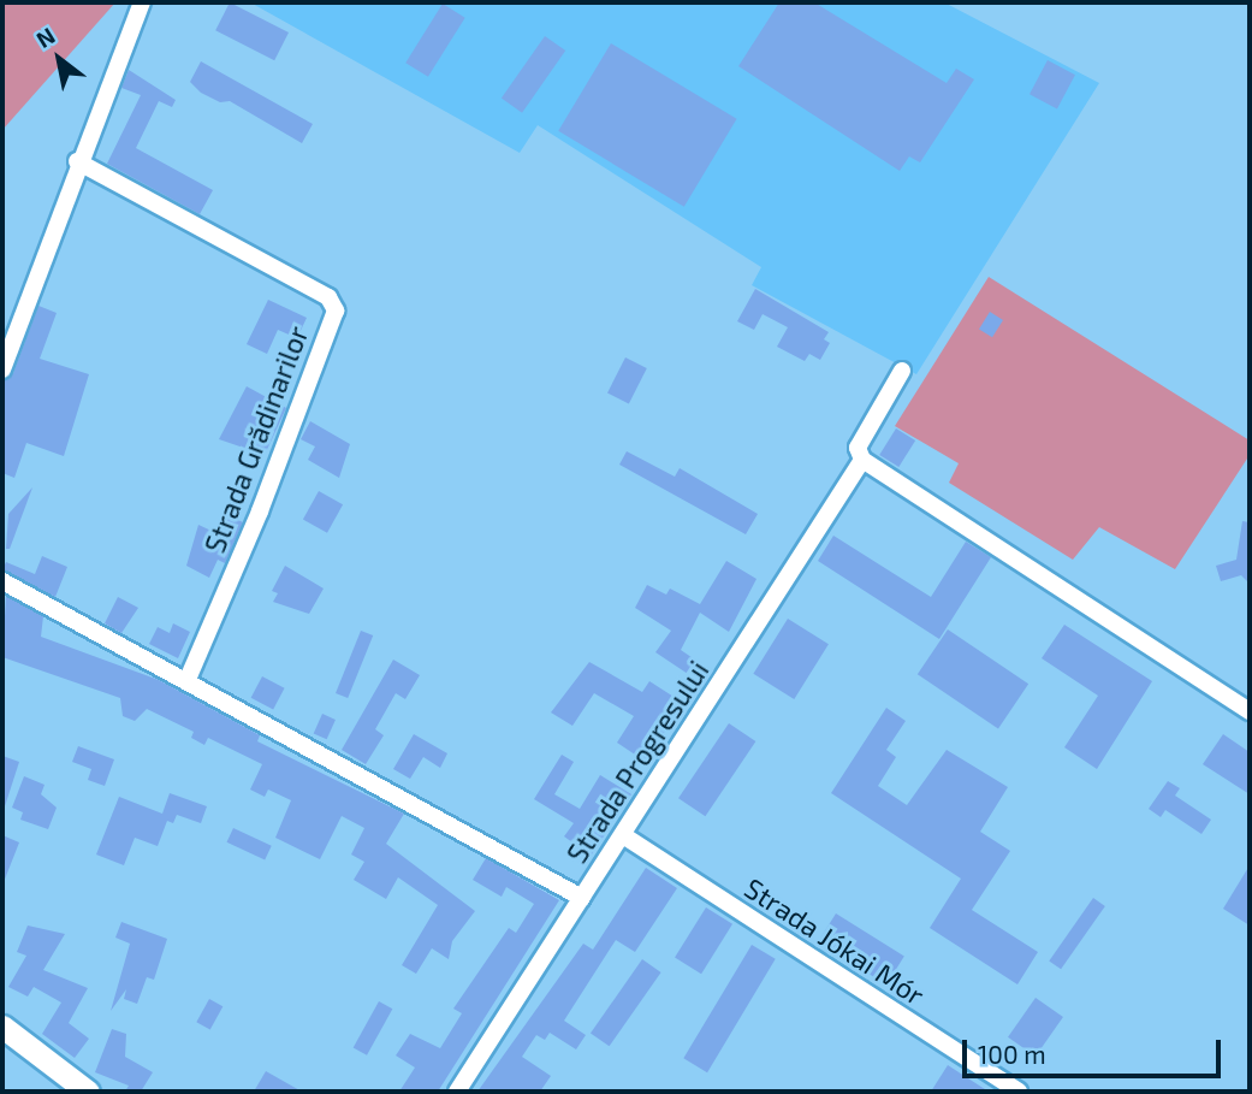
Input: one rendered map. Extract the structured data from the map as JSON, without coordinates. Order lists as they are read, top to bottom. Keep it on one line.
{"streets":{"street":["Strada Grădinarilor","Strada Progresului","Strada Jókai Mór"]},"crossings":[["Strada Progresului","Strada Jókai Mór"]],"scale_bar":"100 m","north":"top left"}
